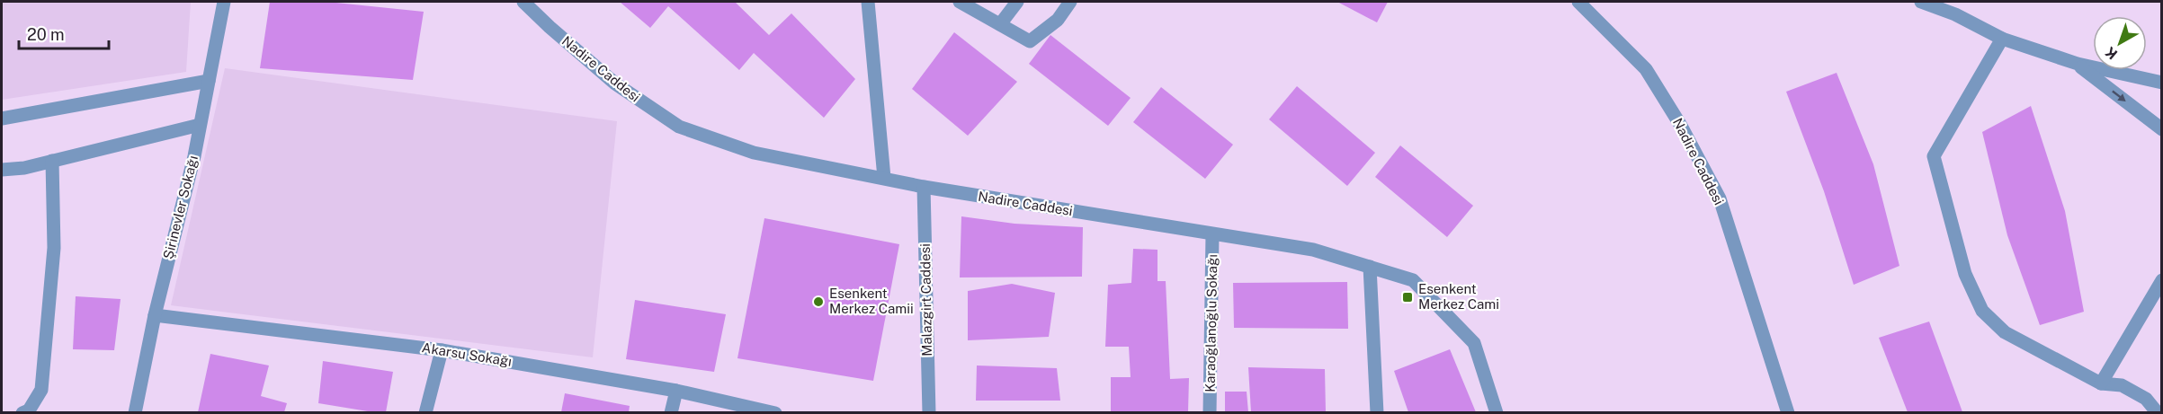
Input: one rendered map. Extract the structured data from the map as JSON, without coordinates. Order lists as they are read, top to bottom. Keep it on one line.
{"streets":{"street":["Nadire Caddesi","Şirinevler Sokağı","Malazgirt Caddesi","Karaoğlanoğlu Sokağı","Akarsu Sokağı"]},"crossings":[["Nadire Caddesi","Malazgirt Caddesi"],["Nadire Caddesi","Karaoğlanoğlu Sokağı"],["Şirinevler Sokağı","Akarsu Sokağı"]],"places":{"transit":["Esenkent Merkez Cami"],"other":["Esenkent Merkez Camii"]},"scale_bar":"20 m","north":"bottom left"}
